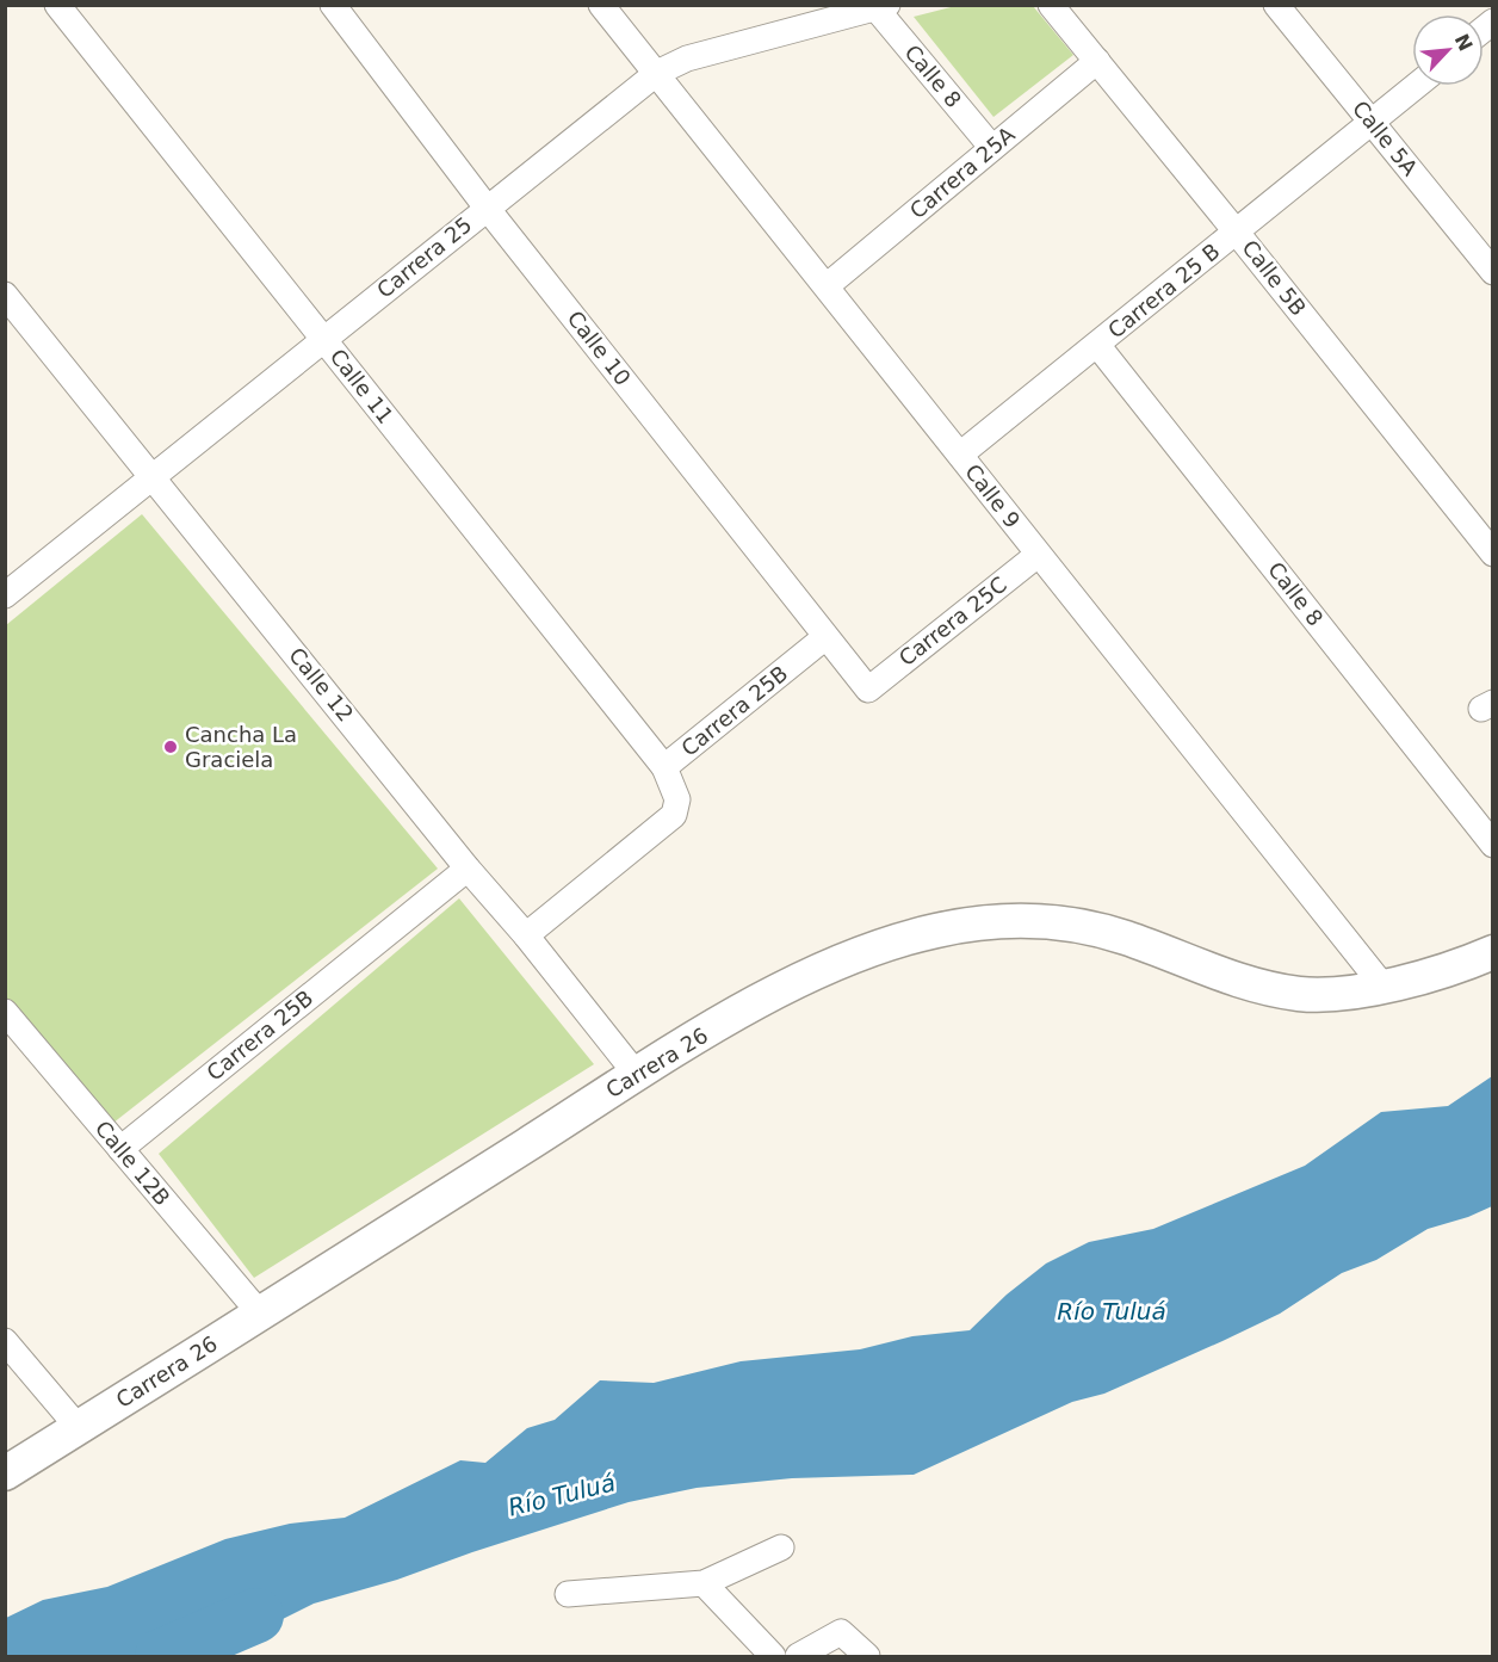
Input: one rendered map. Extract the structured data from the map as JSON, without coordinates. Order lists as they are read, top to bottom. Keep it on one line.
{"streets":{"street":["Calle 8","Calle 5A","Carrera 25A","Carrera 25","Calle 5B","Carrera 25 B","Calle 10","Calle 11","Calle 9","Carrera 25C","Calle 12","Carrera 25B","Carrera 26","Calle 12B"]},"crossings":[["Calle 8","Carrera 25A"],["Calle 8","Carrera 25"],["Calle 8","Carrera 25 B"],["Calle 5A","Carrera 25 B"],["Carrera 25A","Calle 5B"],["Carrera 25A","Calle 9"],["Carrera 25","Calle 10"],["Carrera 25","Calle 11"],["Carrera 25","Calle 9"],["Carrera 25","Calle 12"],["Calle 5B","Carrera 25 B"],["Carrera 25 B","Calle 9"],["Calle 10","Carrera 25C"],["Calle 10","Carrera 25B"],["Calle 11","Carrera 25B"],["Calle 9","Carrera 25C"],["Calle 9","Carrera 26"],["Calle 12","Carrera 25B"],["Calle 12","Carrera 26"],["Carrera 25B","Calle 12B"],["Carrera 26","Calle 12B"]],"water":["Río Tuluá"],"places":["Cancha La Graciela"],"north":"top right"}
